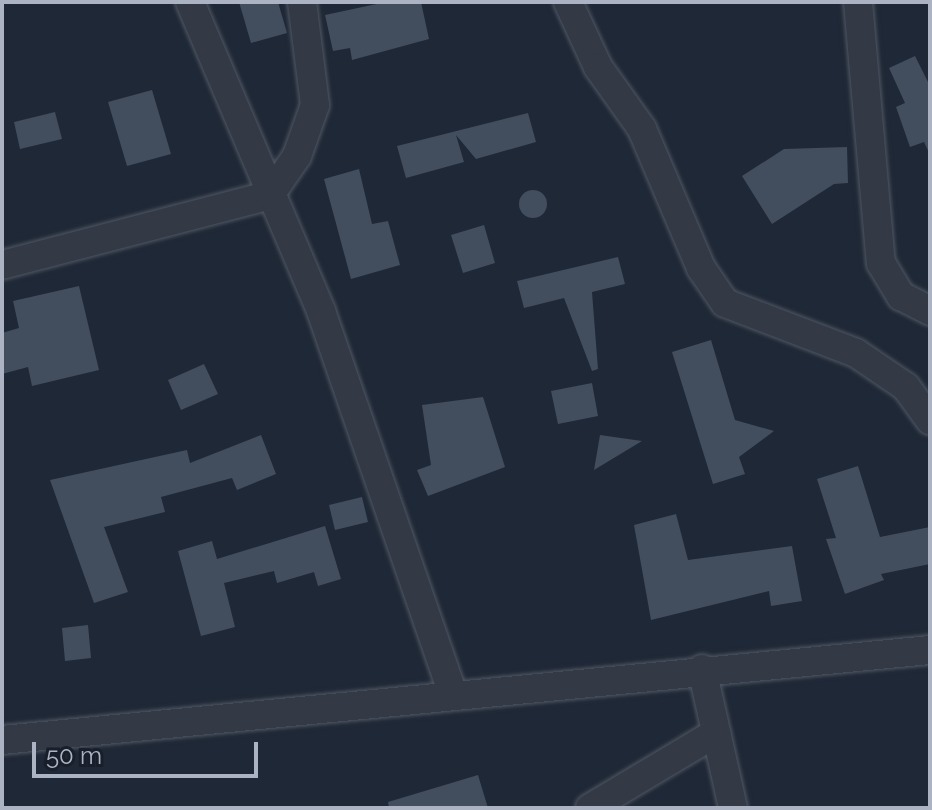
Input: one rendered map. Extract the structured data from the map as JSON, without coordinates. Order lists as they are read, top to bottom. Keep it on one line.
{"scale_bar":"50 m"}
